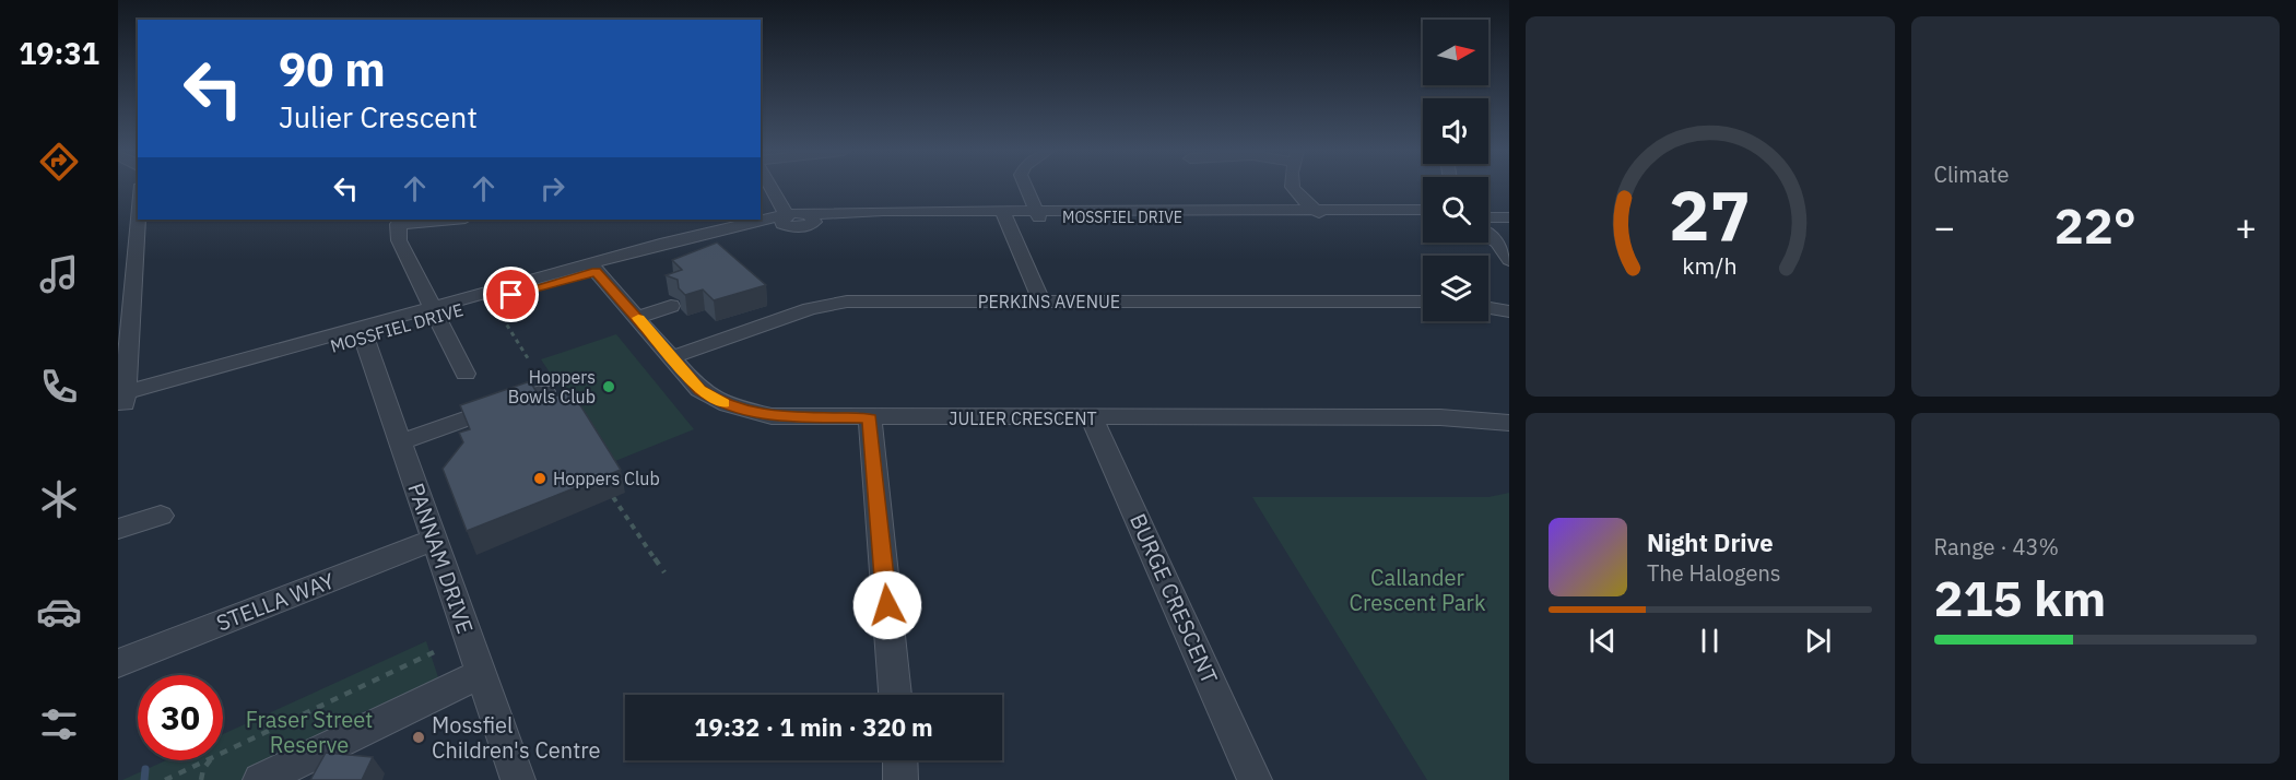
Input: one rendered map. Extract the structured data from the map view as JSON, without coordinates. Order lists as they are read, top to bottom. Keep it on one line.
{"streets":{"street":["MOSSFIEL DRIVE","PERKINS AVENUE","JULIER CRESCENT","PANNAM DRIVE","BURGE CRESCENT","STELLA WAY"]},"crossings":[["MOSSFIEL DRIVE","JULIER CRESCENT"],["MOSSFIEL DRIVE","PANNAM DRIVE"],["PERKINS AVENUE","JULIER CRESCENT"],["JULIER CRESCENT","BURGE CRESCENT"],["PANNAM DRIVE","STELLA WAY"]],"parks":["Callander Crescent Park","Fraser Street Reserve"],"places":["Hoppers Bowls Club","Hoppers Club","Mossfiel Children's Centre"],"north":"right","page":{"tabs":"19:31","tile":["Climate",["Range · 43%","215 km"]],"turn":["90 m","Julier Crescent"],"heat":["−","22°","+"],"song":["Night Drive","The Halogens"],"limit":"30","trip":"19:32 · 1 min · 320 m","gauge":["27","km/h"]}}
